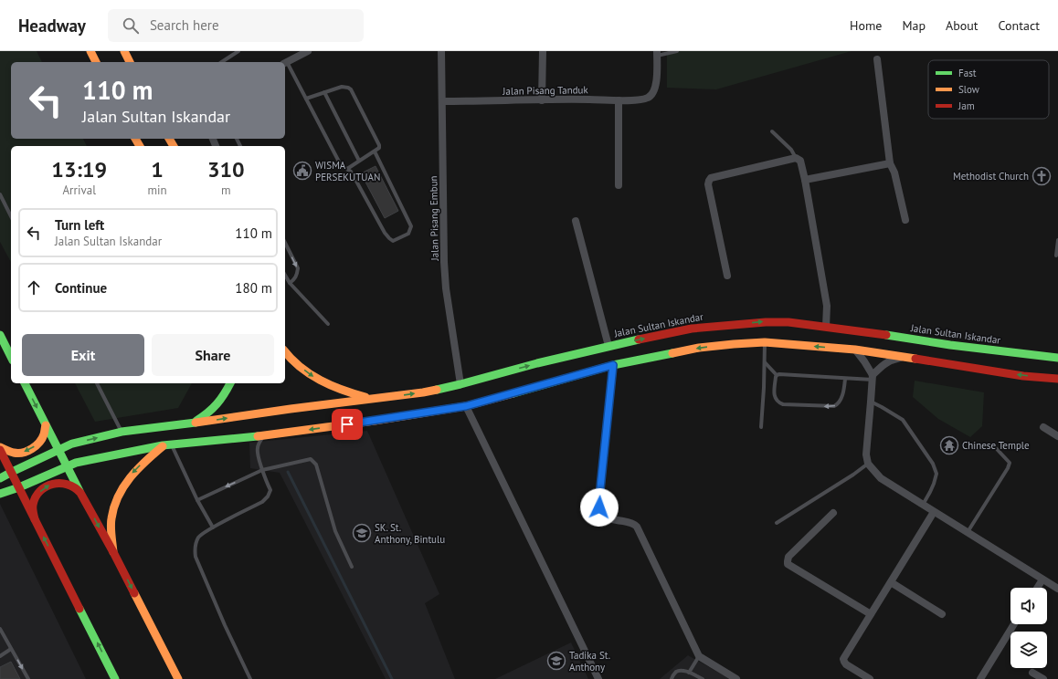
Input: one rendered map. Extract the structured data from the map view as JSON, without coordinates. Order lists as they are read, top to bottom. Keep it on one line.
{"streets":{"main road":["Jalan Sultan Iskandar"],"street":["Jalan Pisang Tanduk","Jalan Pisang Embun"]},"crossings":[["Jalan Pisang Tanduk","Jalan Pisang Embun"],["Jalan Pisang Embun","Jalan Sultan Iskandar"]],"places":{"public building":["WISMA PERSEKUTUAN"],"church":["Methodist Church"],"temple":["Chinese Temple"],"school or university":["SK. St. Anthony, Bintulu","Tadika St. Anthony"]},"legend":["Fast","Slow","Jam"],"page":{"header":"Headway","search":"Search here","nav":["Home","Map","About","Contact"],"turn":["110 m","Jalan Sultan Iskandar"],"eta":["13:19","Arrival","1","min","310","m"],"list":[{"name":"Turn left","note":"Jalan Sultan Iskandar","value":"110 m"},{"name":"Continue","value":"180 m"}],"buttons":["Exit","Share"]}}
